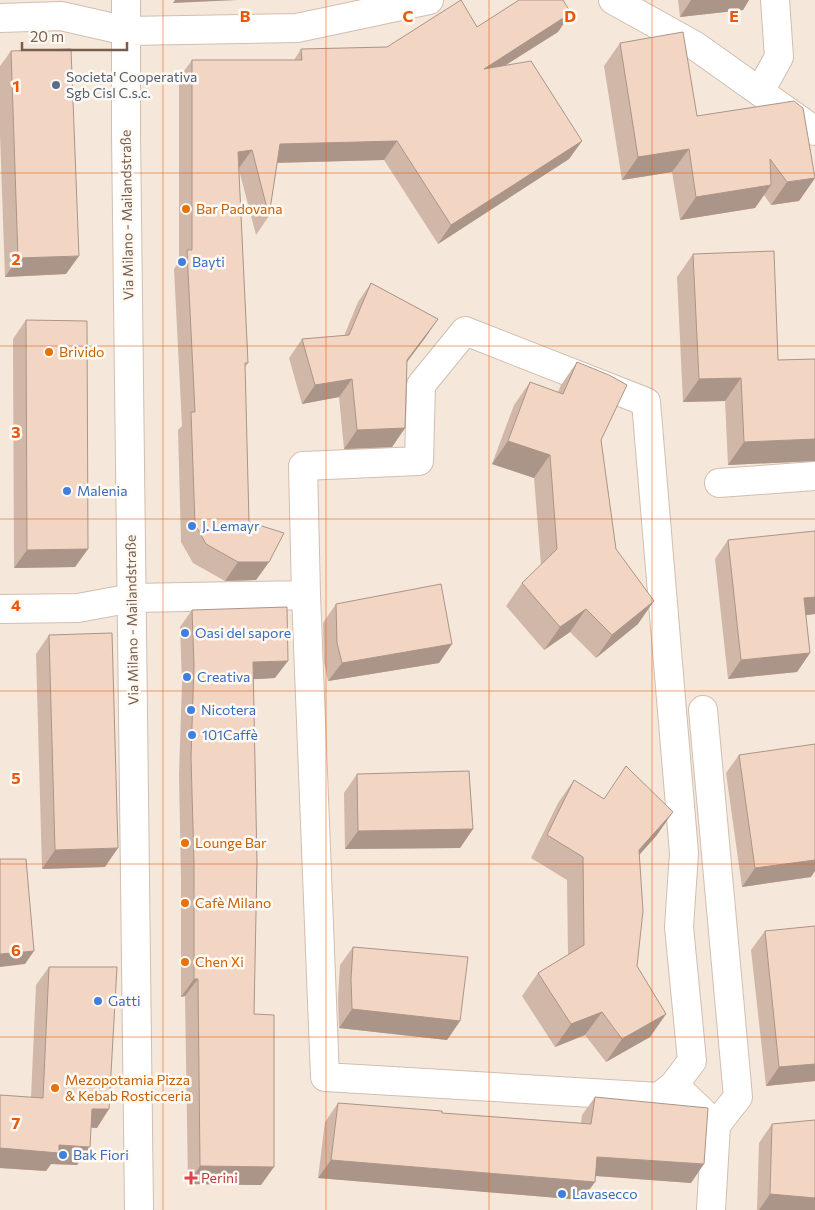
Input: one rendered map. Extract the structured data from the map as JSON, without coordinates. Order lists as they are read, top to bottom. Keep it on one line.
{"streets":{"street":["Via Milano - Mailandstraße"]},"places":{"other":["Societa' Cooperativa Sgb Cisl C.s.c.","Bar Padovana","Bayti","Brivido","Malenia","J. Lemayr","Oasi del sapore","Creativa","Nicotera","101Caffè","Lounge Bar","Cafè Milano","Chen Xi","Gatti","Mezopotamia Pizza & Kebab Rosticceria","Bak Fiori","Lavasecco"],"health":["Perini"]},"scale_bar":"20 m","grid":{"columns":["B","C","D","E"],"rows":["1","2","3","4","5","6","7"]}}
